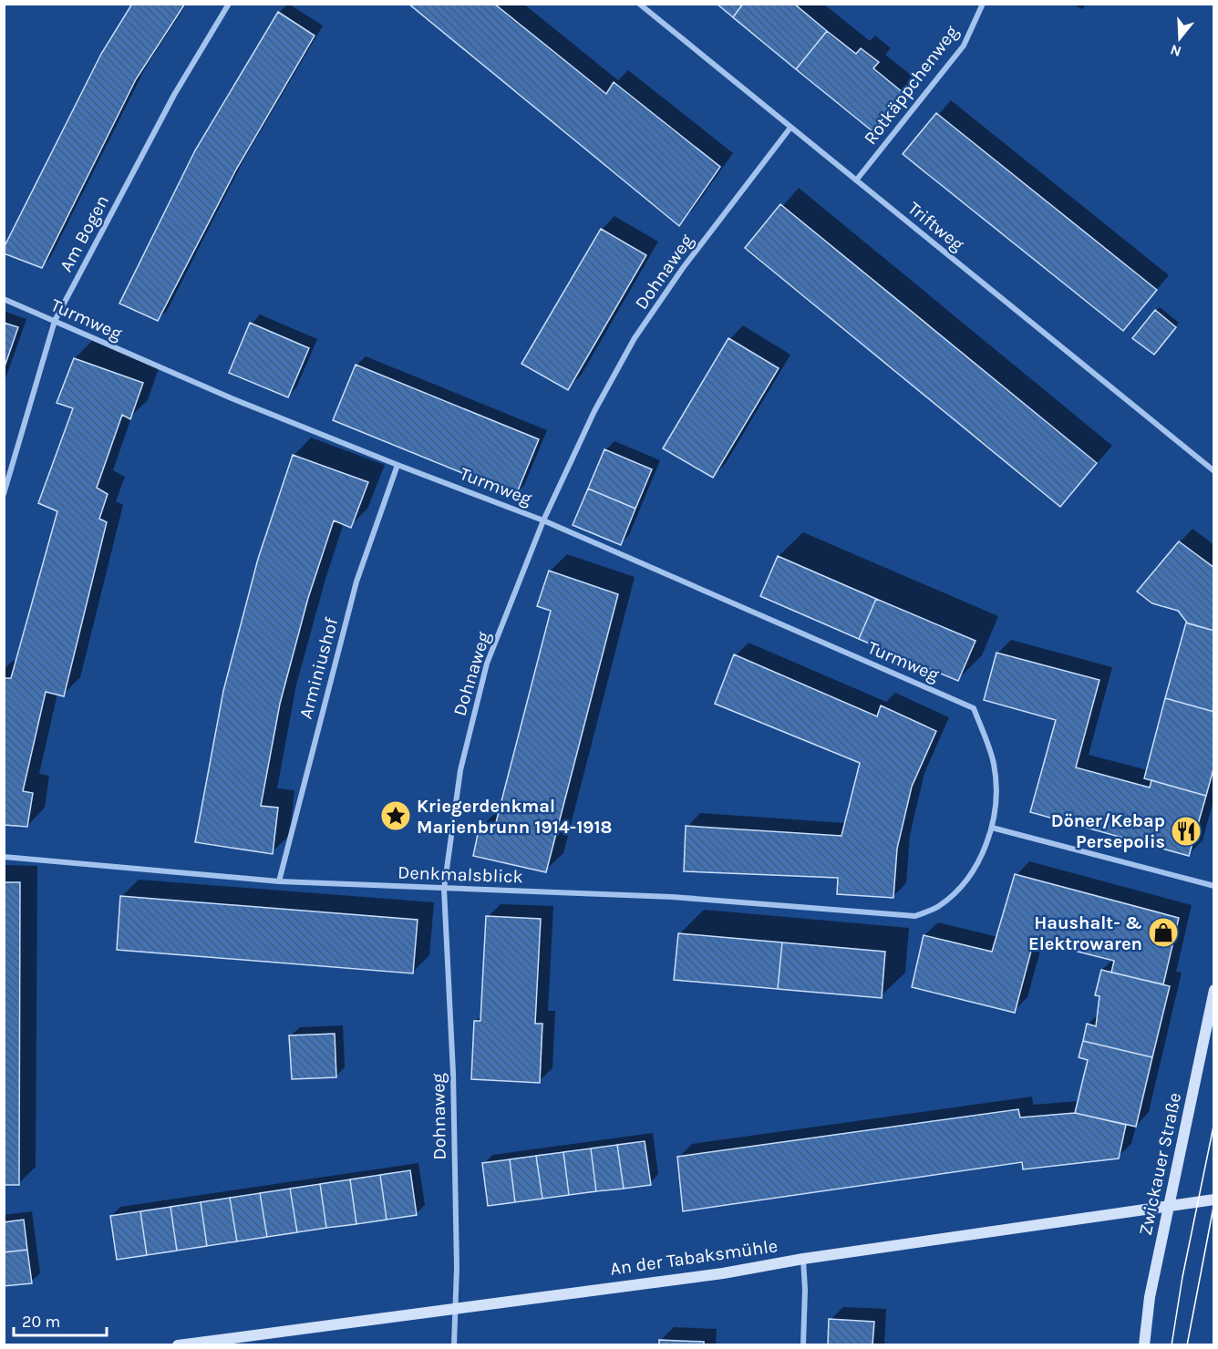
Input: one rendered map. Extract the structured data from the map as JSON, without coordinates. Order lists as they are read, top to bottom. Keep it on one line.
{"streets":{"main road":["Zwickauer Straße","An der Tabaksmühle"],"street":["Rotkäppchenweg","Triftweg","Am Bogen","Dohnaweg","Turmweg","Arminiushof","Denkmalsblick"]},"crossings":[["Rotkäppchenweg","Triftweg"],["Triftweg","Dohnaweg"],["Am Bogen","Turmweg"],["Dohnaweg","Turmweg"],["Dohnaweg","Denkmalsblick"],["Dohnaweg","An der Tabaksmühle"],["Turmweg","Arminiushof"],["Turmweg","Denkmalsblick"],["Arminiushof","Denkmalsblick"],["Zwickauer Straße","An der Tabaksmühle"]],"places":{"place":["Kriegerdenkmal Marienbrunn 1914-1918"],"restaurant":["Döner/Kebap Persepolis"],"shop":["Haushalt- & Elektrowaren"]},"scale_bar":"20 m","north":"bottom"}
